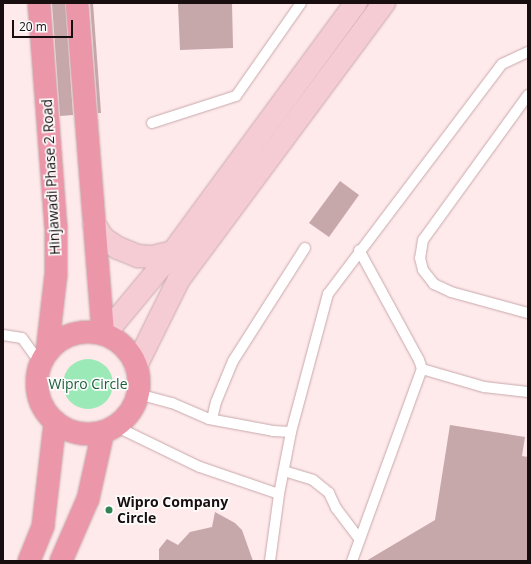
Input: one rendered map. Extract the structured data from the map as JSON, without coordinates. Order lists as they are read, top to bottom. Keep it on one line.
{"streets":{"main road":["Hinjawadi Phase 2 Road"]},"parks":["Wipro Circle"],"places":["Wipro Company Circle"],"scale_bar":"20 m"}
